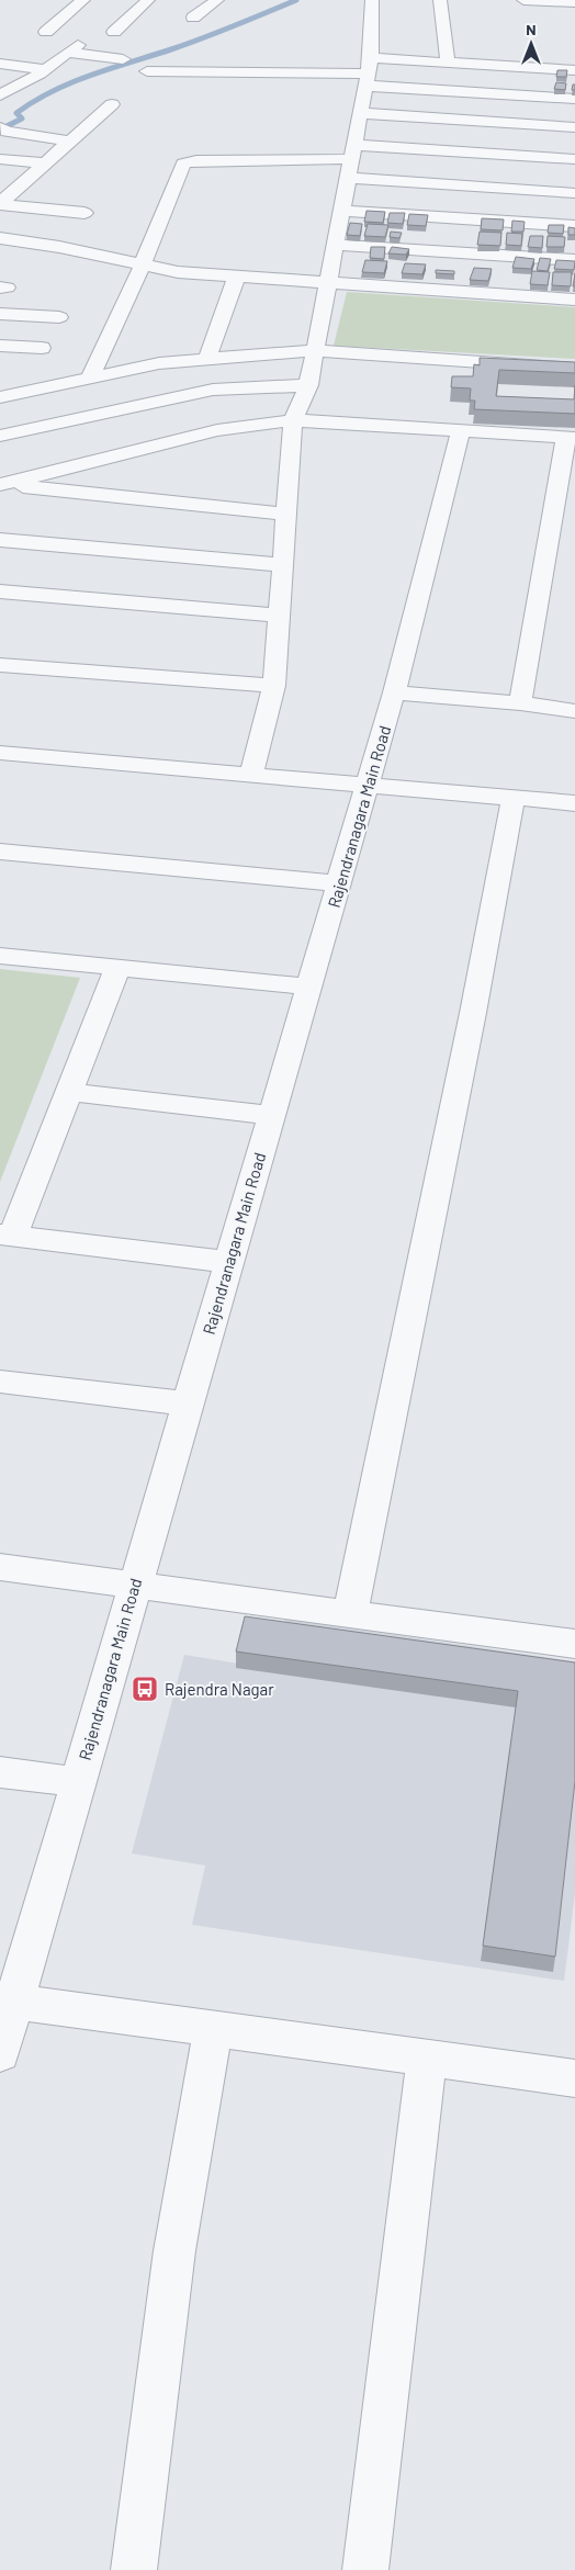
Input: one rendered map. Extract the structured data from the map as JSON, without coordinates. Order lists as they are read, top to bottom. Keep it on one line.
{"streets":{"street":["Rajendranagara Main Road"]},"places":{"bus stop":["Rajendra Nagar"]},"north":"top"}
